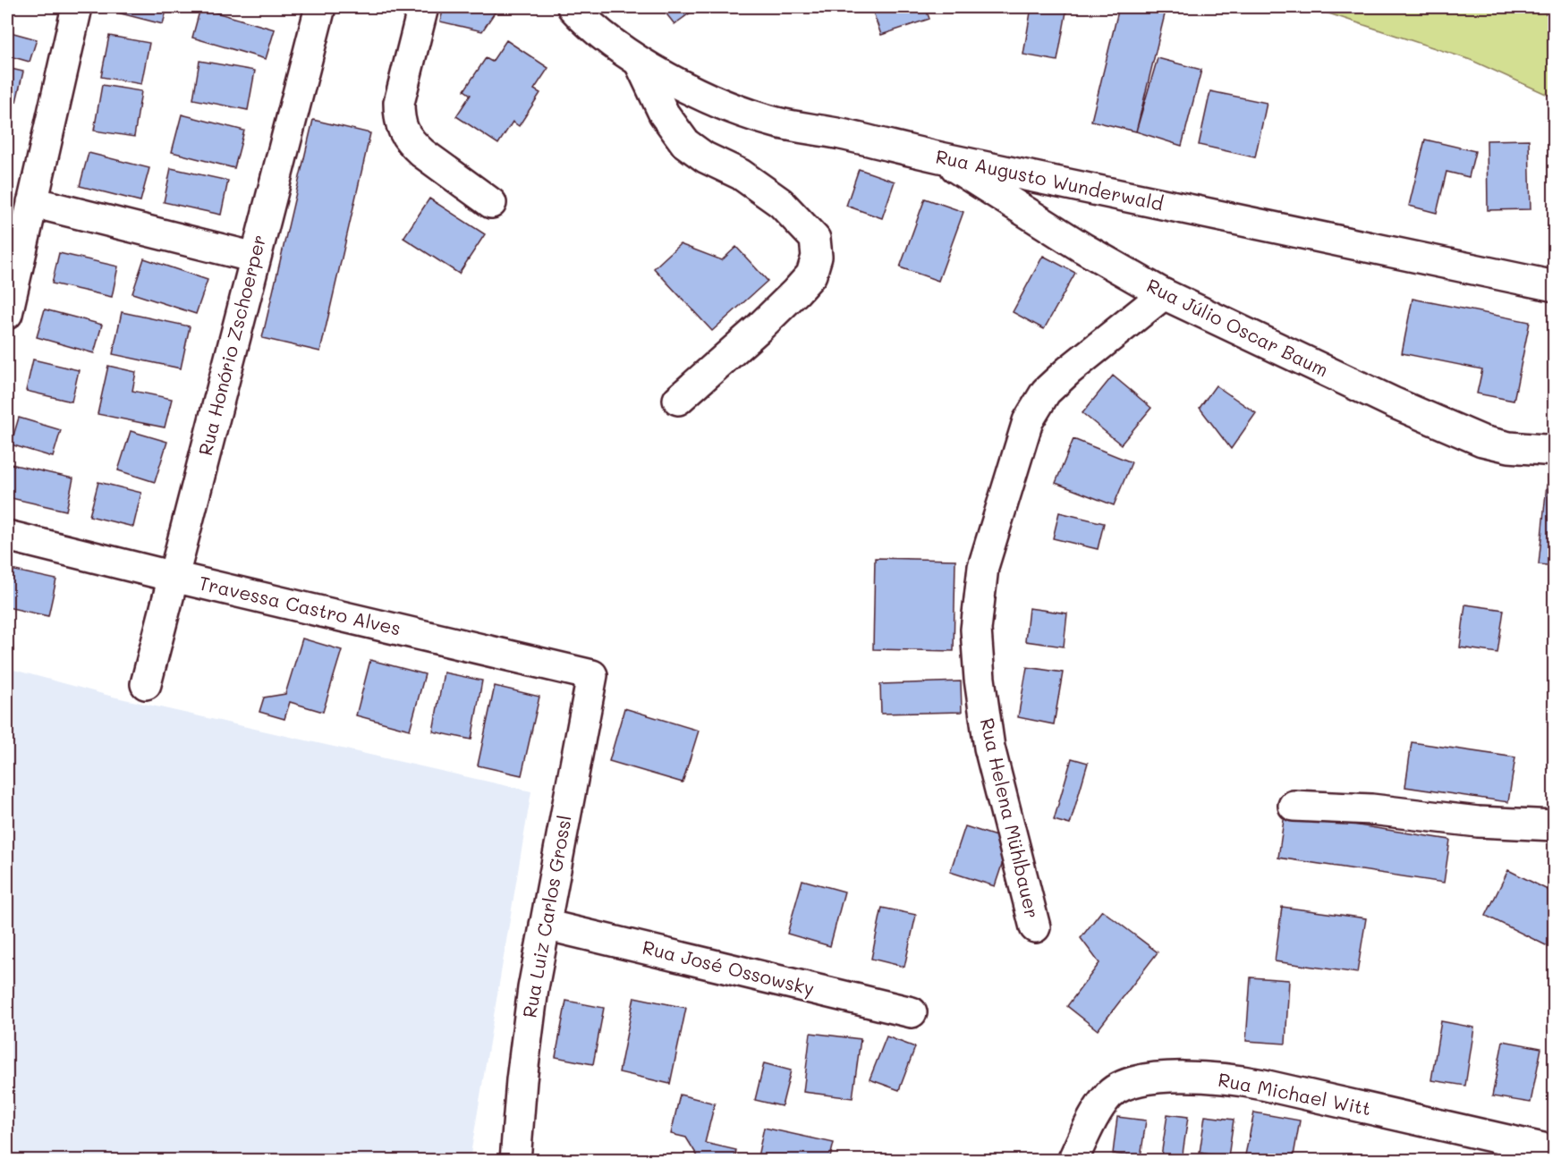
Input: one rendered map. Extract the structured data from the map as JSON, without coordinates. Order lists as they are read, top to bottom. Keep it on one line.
{"streets":{"street":["Rua Augusto Wunderwald","Rua Júlio Oscar Baum","Rua Honório Zschoerper","Travessa Castro Alves","Rua Helena Mühlbauer","Rua Luiz Carlos Grossl","Rua José Ossowsky","Rua Michael Witt"]},"crossings":[["Rua Augusto Wunderwald","Rua Júlio Oscar Baum"],["Rua Júlio Oscar Baum","Rua Helena Mühlbauer"],["Rua Honório Zschoerper","Travessa Castro Alves"],["Travessa Castro Alves","Rua Luiz Carlos Grossl"],["Rua Luiz Carlos Grossl","Rua José Ossowsky"]]}
